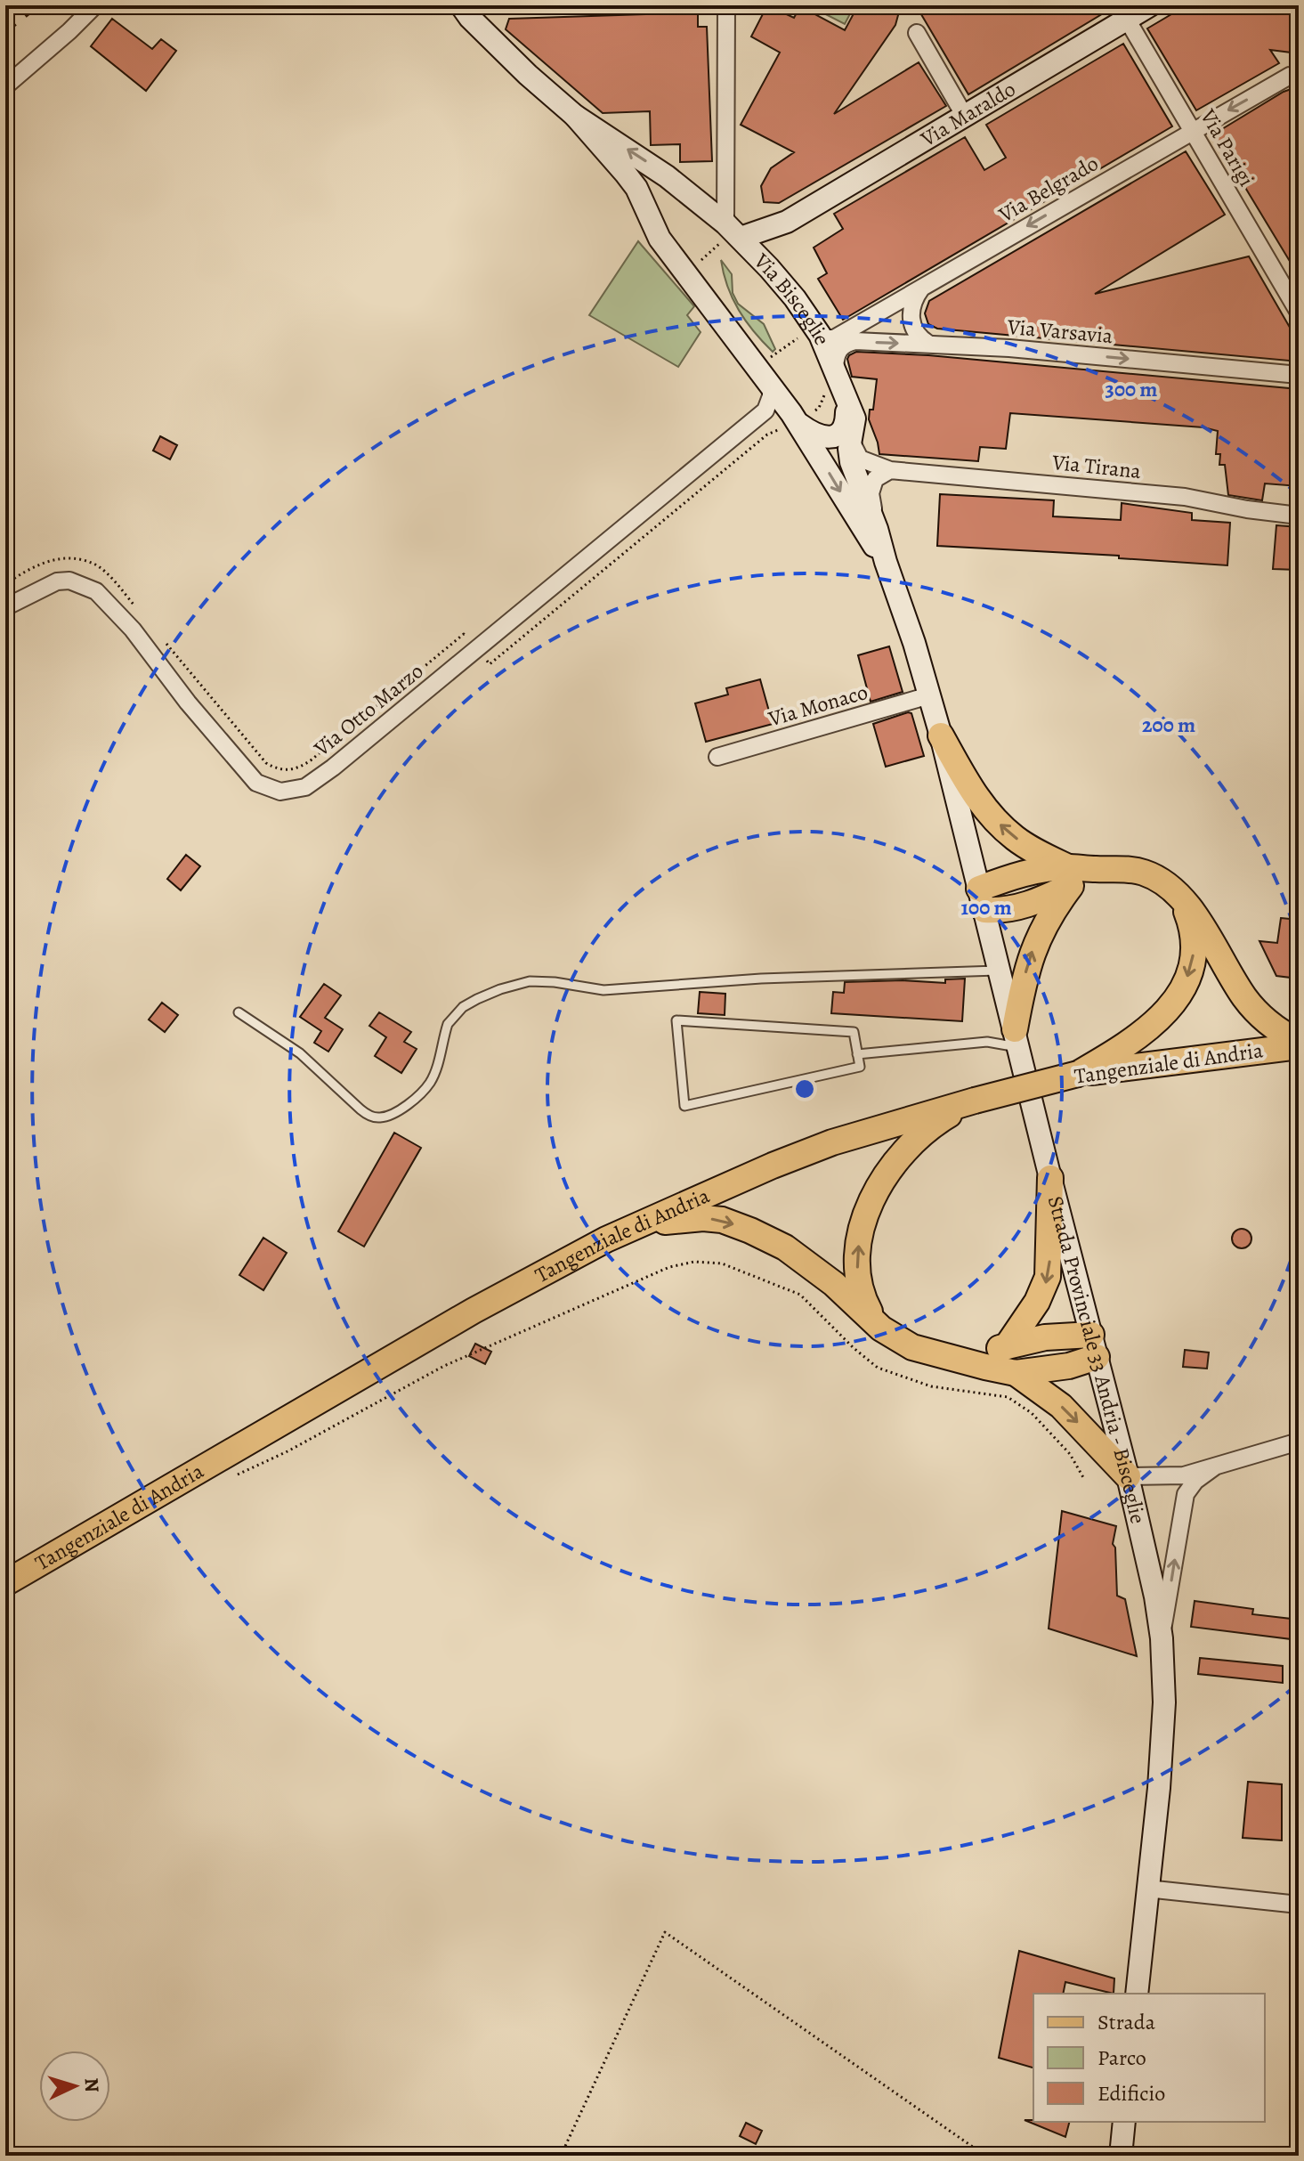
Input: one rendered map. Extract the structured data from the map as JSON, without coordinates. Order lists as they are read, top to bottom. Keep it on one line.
{"streets":{"main road":["Via Maraldo","Via Bisceglie","Tangenziale di Andria","Strada Provinciale 33 Andria - Bisceglie"],"street":["Via Parigi","Via Belgrado","Via Varsavia","Via Tirana","Via Monaco","Via Otto Marzo"]},"crossings":[["Via Maraldo","Via Parigi"],["Via Maraldo","Via Bisceglie"],["Via Parigi","Via Belgrado"],["Via Belgrado","Via Bisceglie"],["Via Bisceglie","Via Varsavia"],["Via Bisceglie","Via Tirana"],["Via Bisceglie","Via Monaco"],["Via Bisceglie","Strada Provinciale 33 Andria - Bisceglie"]],"one_way":["Via Belgrado","Via Varsavia"],"legend":["Strada","Parco","Edificio"],"north":"right","rings":["300 m","200 m","100 m"]}
